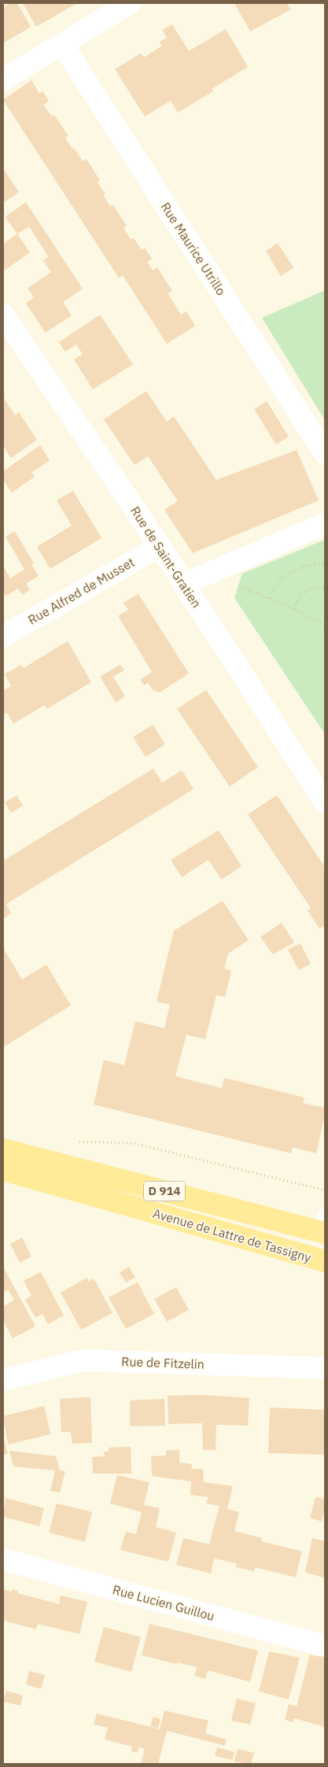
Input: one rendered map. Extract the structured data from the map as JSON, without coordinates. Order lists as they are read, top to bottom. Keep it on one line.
{"streets":{"main road":["D 914","Avenue de Lattre de Tassigny"],"street":["Rue Maurice Utrillo","Rue de Saint-Gratien","Rue Alfred de Musset","Rue de Fitzelin","Rue Lucien Guillou"]},"crossings":[["Rue de Saint-Gratien","Rue Alfred de Musset"]]}
